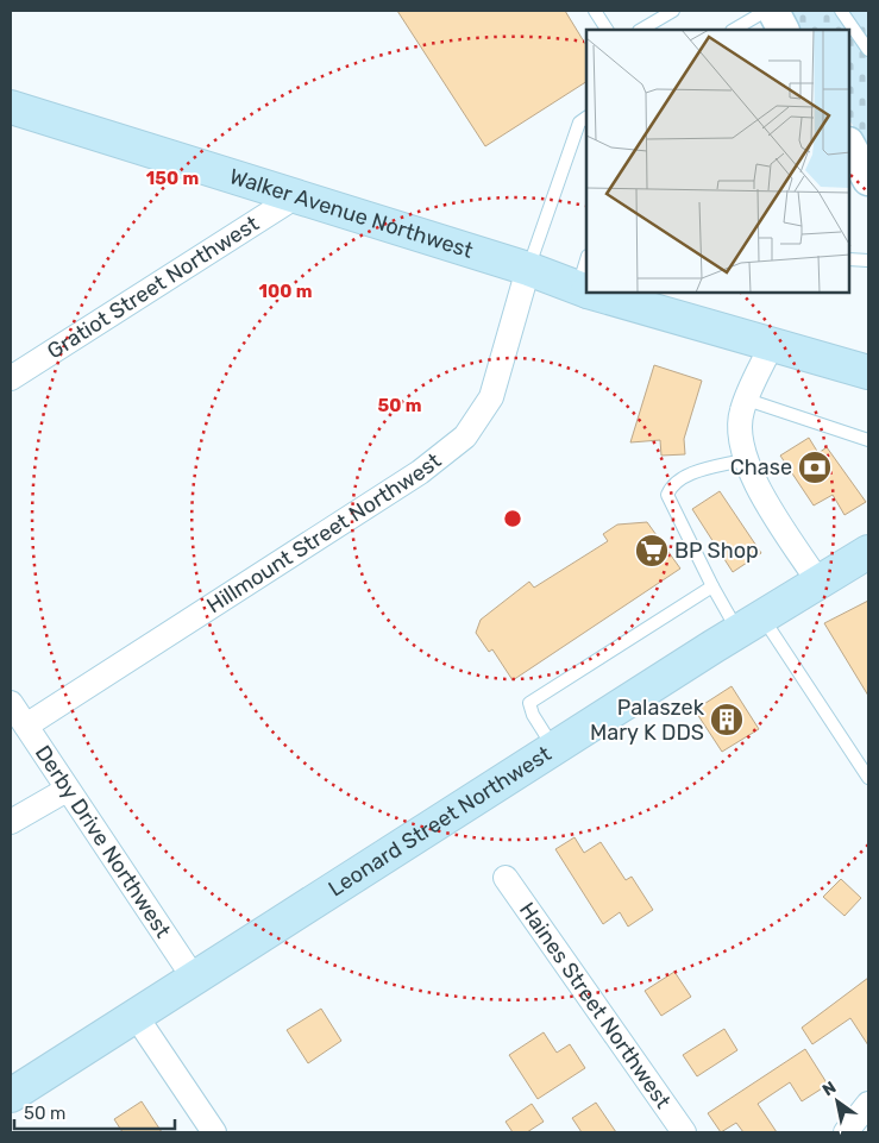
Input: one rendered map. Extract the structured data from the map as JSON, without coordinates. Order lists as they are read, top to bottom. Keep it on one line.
{"streets":{"main road":["Walker Avenue Northwest","Leonard Street Northwest"],"street":["Gratiot Street Northwest","Hillmount Street Northwest","Derby Drive Northwest","Haines Street Northwest"]},"crossings":[["Walker Avenue Northwest","Gratiot Street Northwest"],["Walker Avenue Northwest","Hillmount Street Northwest"],["Hillmount Street Northwest","Derby Drive Northwest"],["Leonard Street Northwest","Derby Drive Northwest"]],"places":{"bank":["Chase"],"supermarket":["BP Shop"],"building":["Palaszek Mary K DDS"]},"scale_bar":"50 m","north":"top left","rings":["150 m","100 m","50 m"]}
